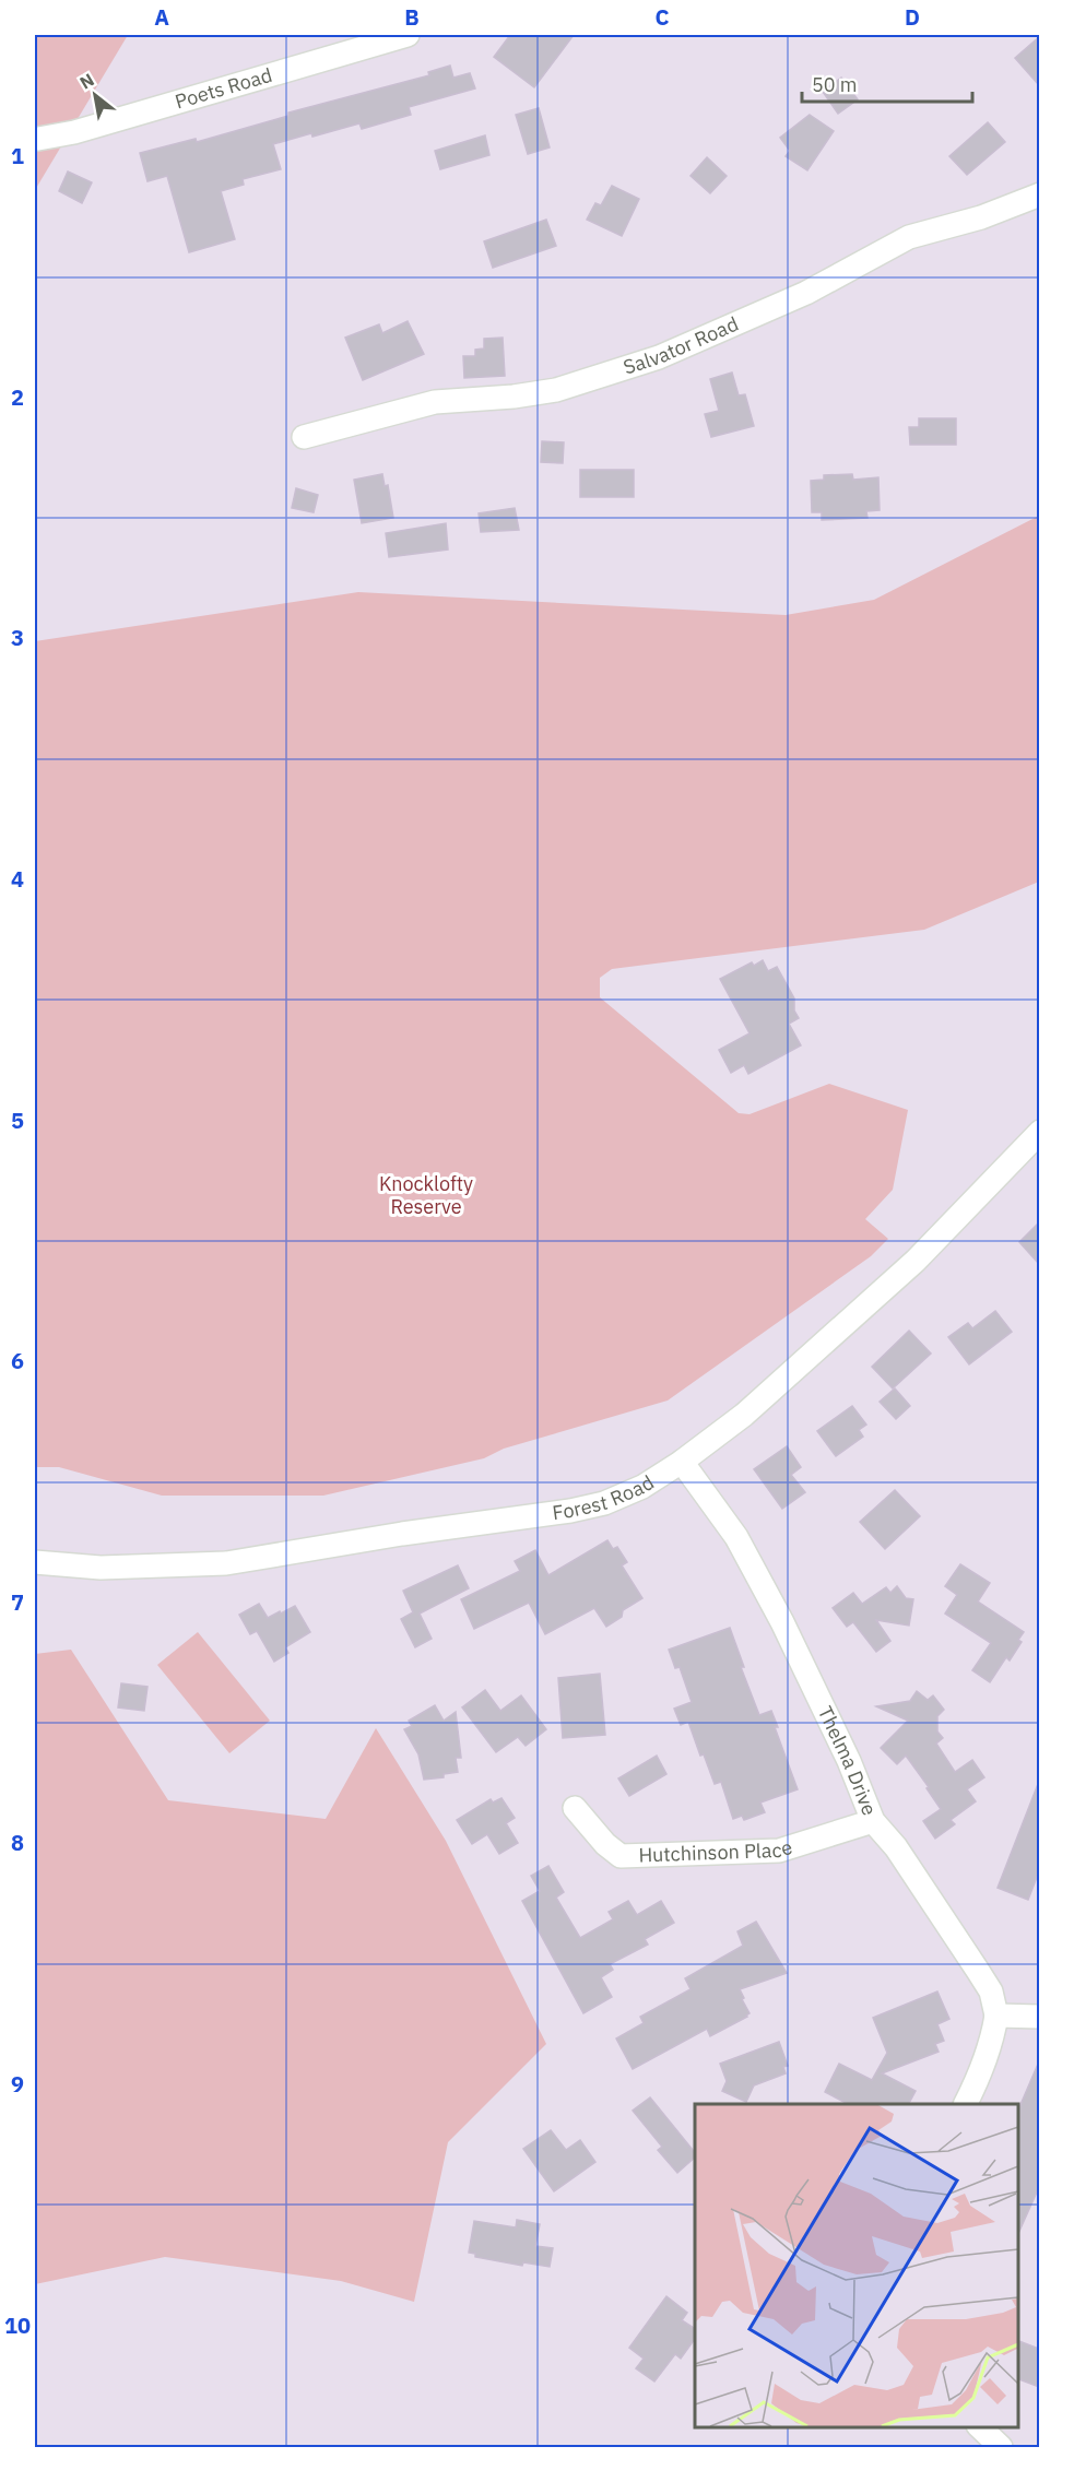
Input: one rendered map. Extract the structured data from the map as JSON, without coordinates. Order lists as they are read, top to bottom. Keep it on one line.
{"streets":{"street":["Poets Road","Salvator Road","Forest Road","Thelma Drive","Hutchinson Place"]},"crossings":[["Forest Road","Thelma Drive"],["Thelma Drive","Hutchinson Place"]],"parks":["Knocklofty Reserve"],"scale_bar":"50 m","north":"top left","grid":{"columns":["A","B","C","D"],"rows":["1","2","3","4","5","6","7","8","9","10"]}}
